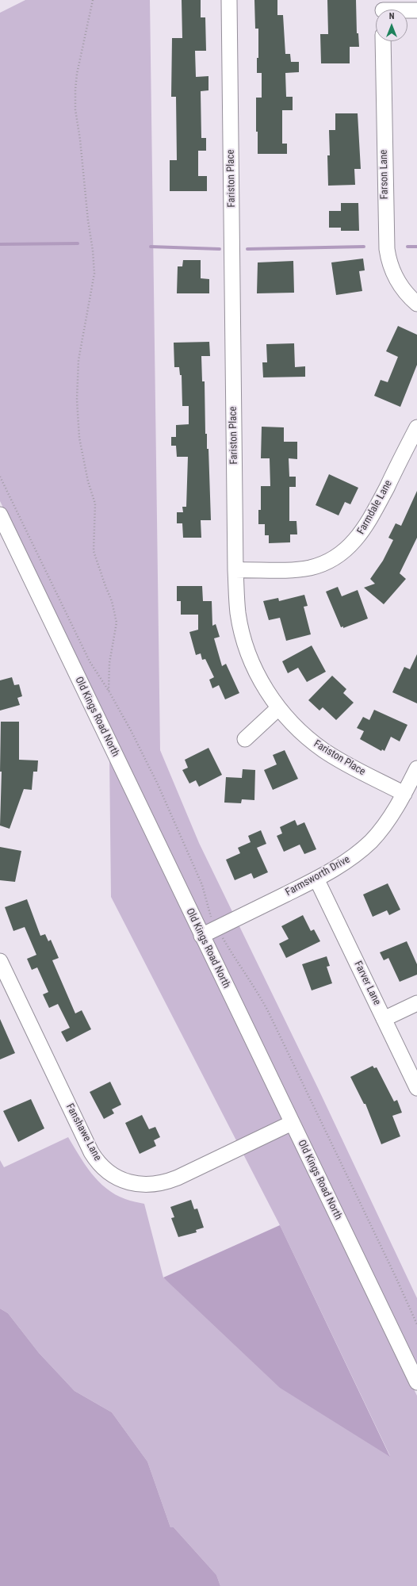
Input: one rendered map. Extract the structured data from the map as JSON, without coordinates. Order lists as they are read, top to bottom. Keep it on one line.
{"streets":{"street":["Farson Lane","Fariston Place","Farmdale Lane","Old Kings Road North","Farmsworth Drive","Farver Lane","Fanshawe Lane"]},"crossings":[["Fariston Place","Farmdale Lane"],["Fariston Place","Farmsworth Drive"],["Old Kings Road North","Farmsworth Drive"],["Old Kings Road North","Fanshawe Lane"],["Farmsworth Drive","Farver Lane"]],"north":"top"}
